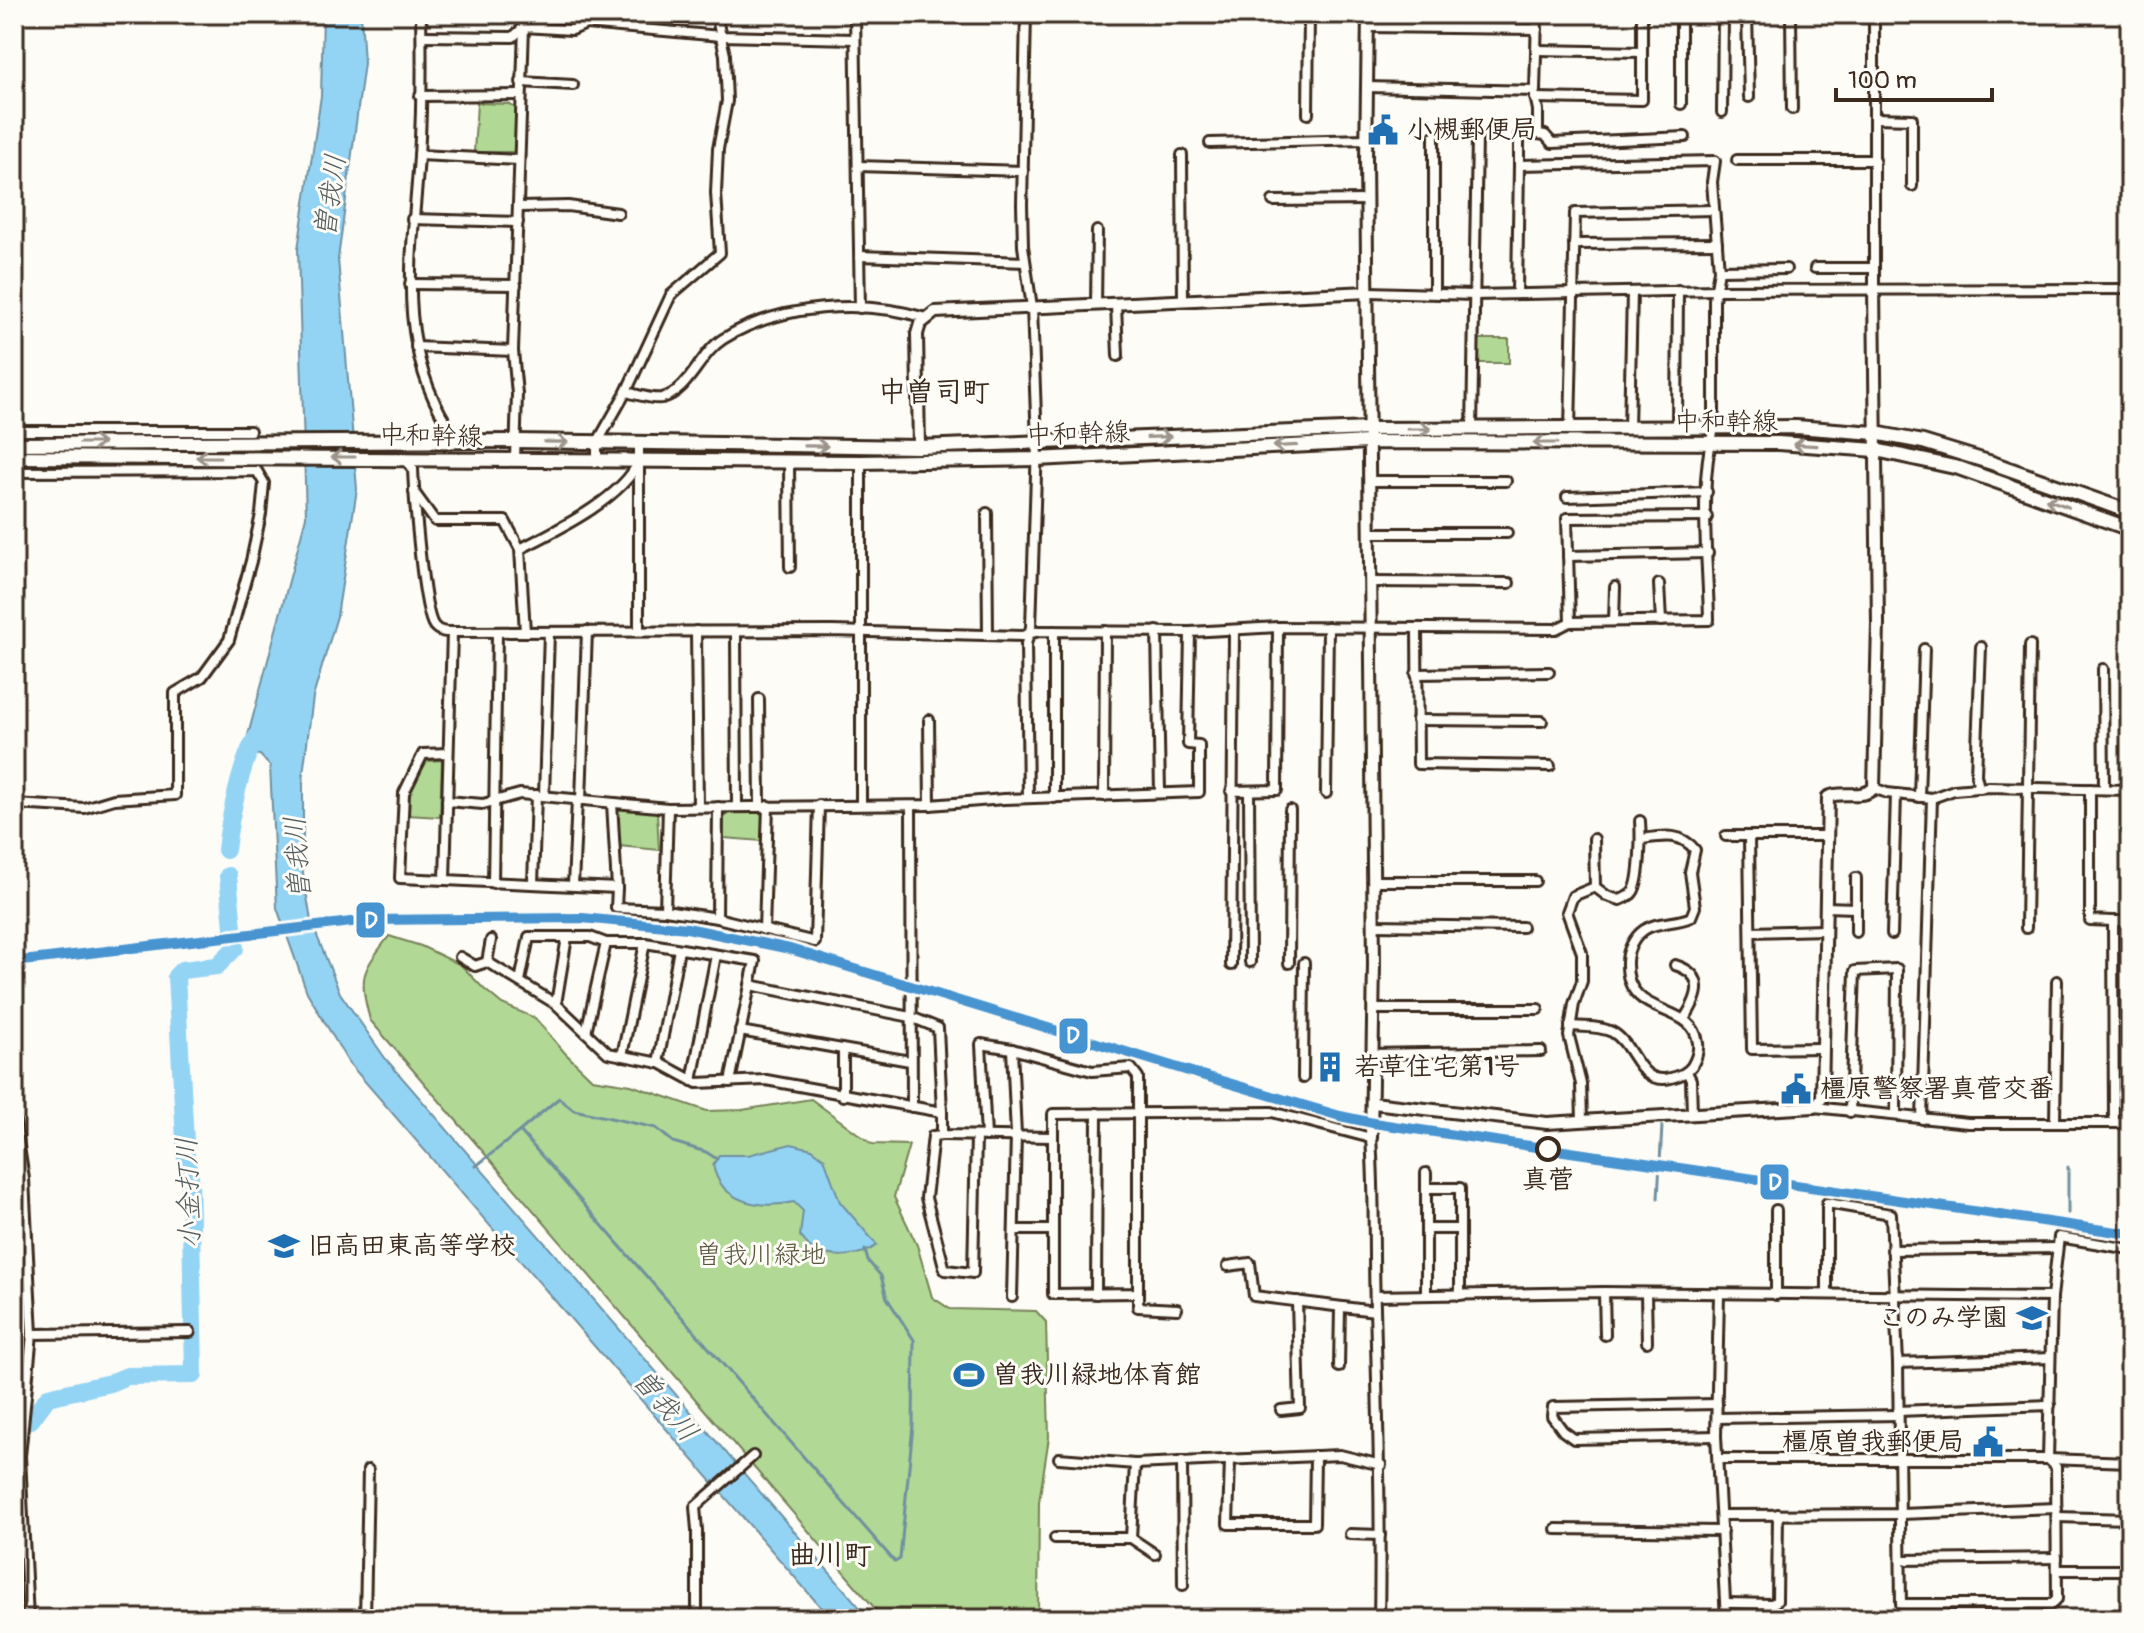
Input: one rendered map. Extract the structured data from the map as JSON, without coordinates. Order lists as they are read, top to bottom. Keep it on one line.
{"streets":{"main road":["中和幹線"]},"districts":["中曽司町","曲川町"],"water":["曽我川","小金打川"],"parks":["曽我川緑地"],"places":{"public building":["小槻郵便局","橿原警察署真菅交番","橿原曽我郵便局"],"building":["若草住宅第1号"],"other":["真菅"],"school or university":["旧高田東高等学校","このみ学園"],"sports":["曽我川緑地体育館"]},"lines":["transit line D"],"scale_bar":"100 m"}
